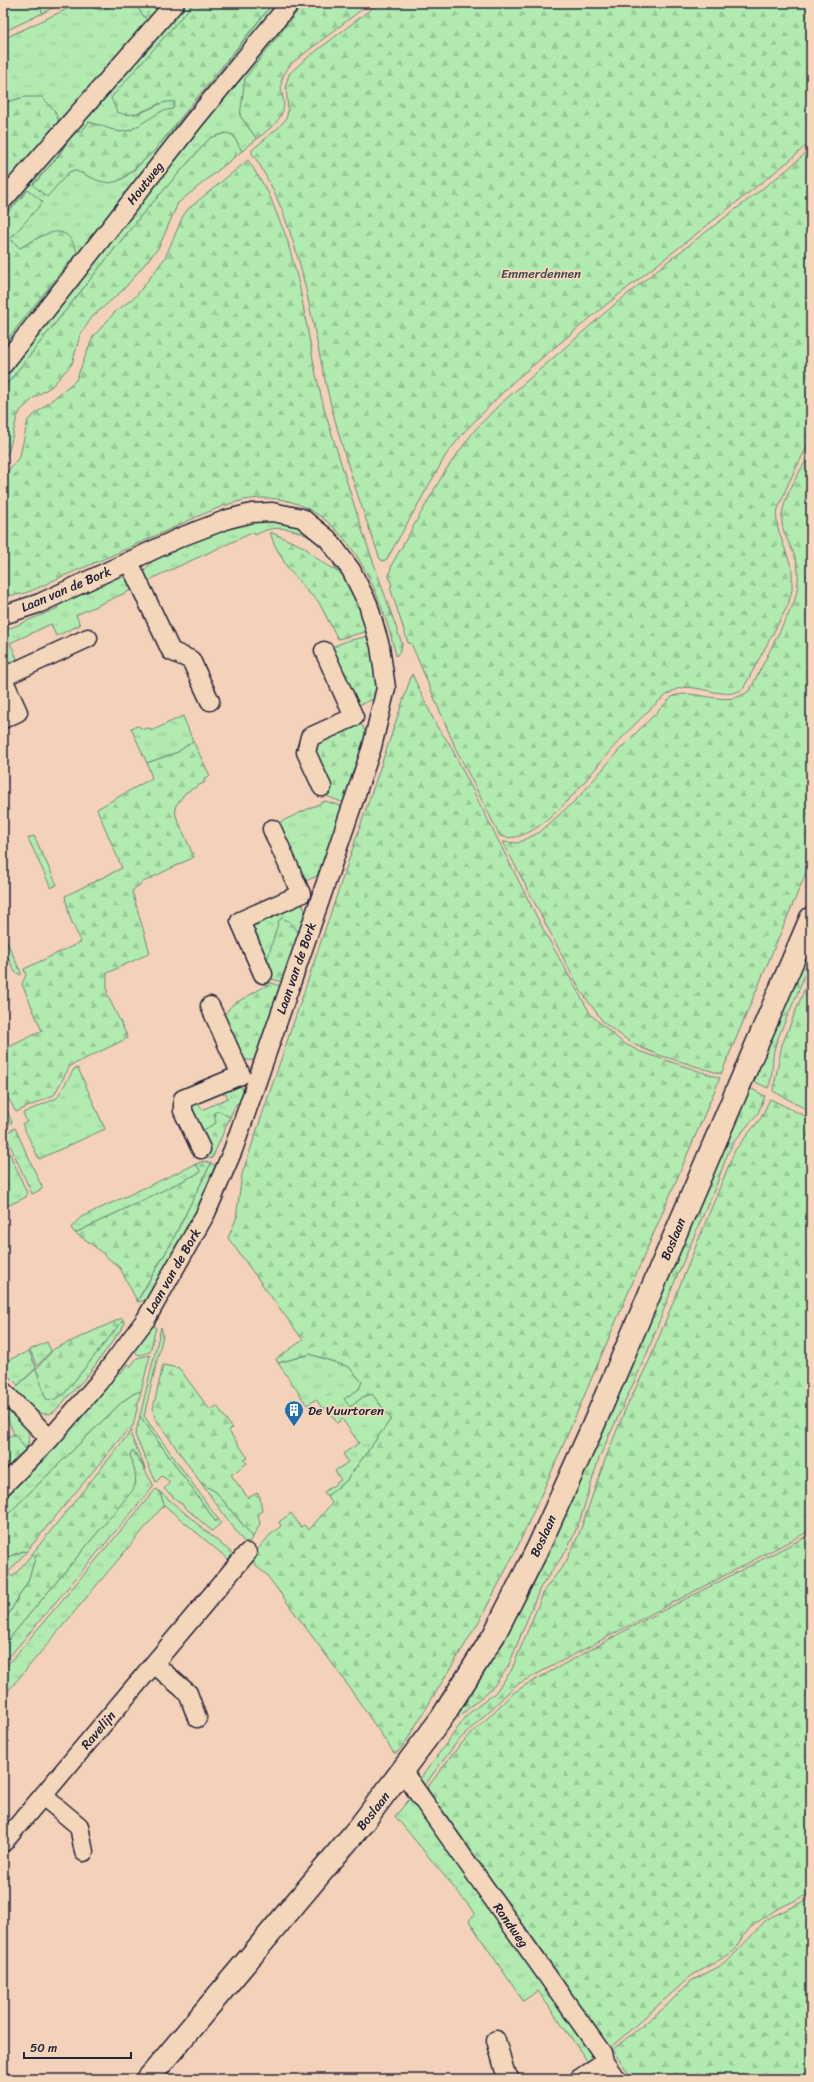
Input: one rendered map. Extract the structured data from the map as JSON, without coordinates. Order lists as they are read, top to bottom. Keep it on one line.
{"streets":{"main road":["Boslaan"],"street":["Houtweg","Laan van de Bork","Ravelijn","Randweg"]},"crossings":[["Boslaan","Randweg"]],"parks":["Emmerdennen"],"places":{"building":["De Vuurtoren"]},"scale_bar":"50 m"}
